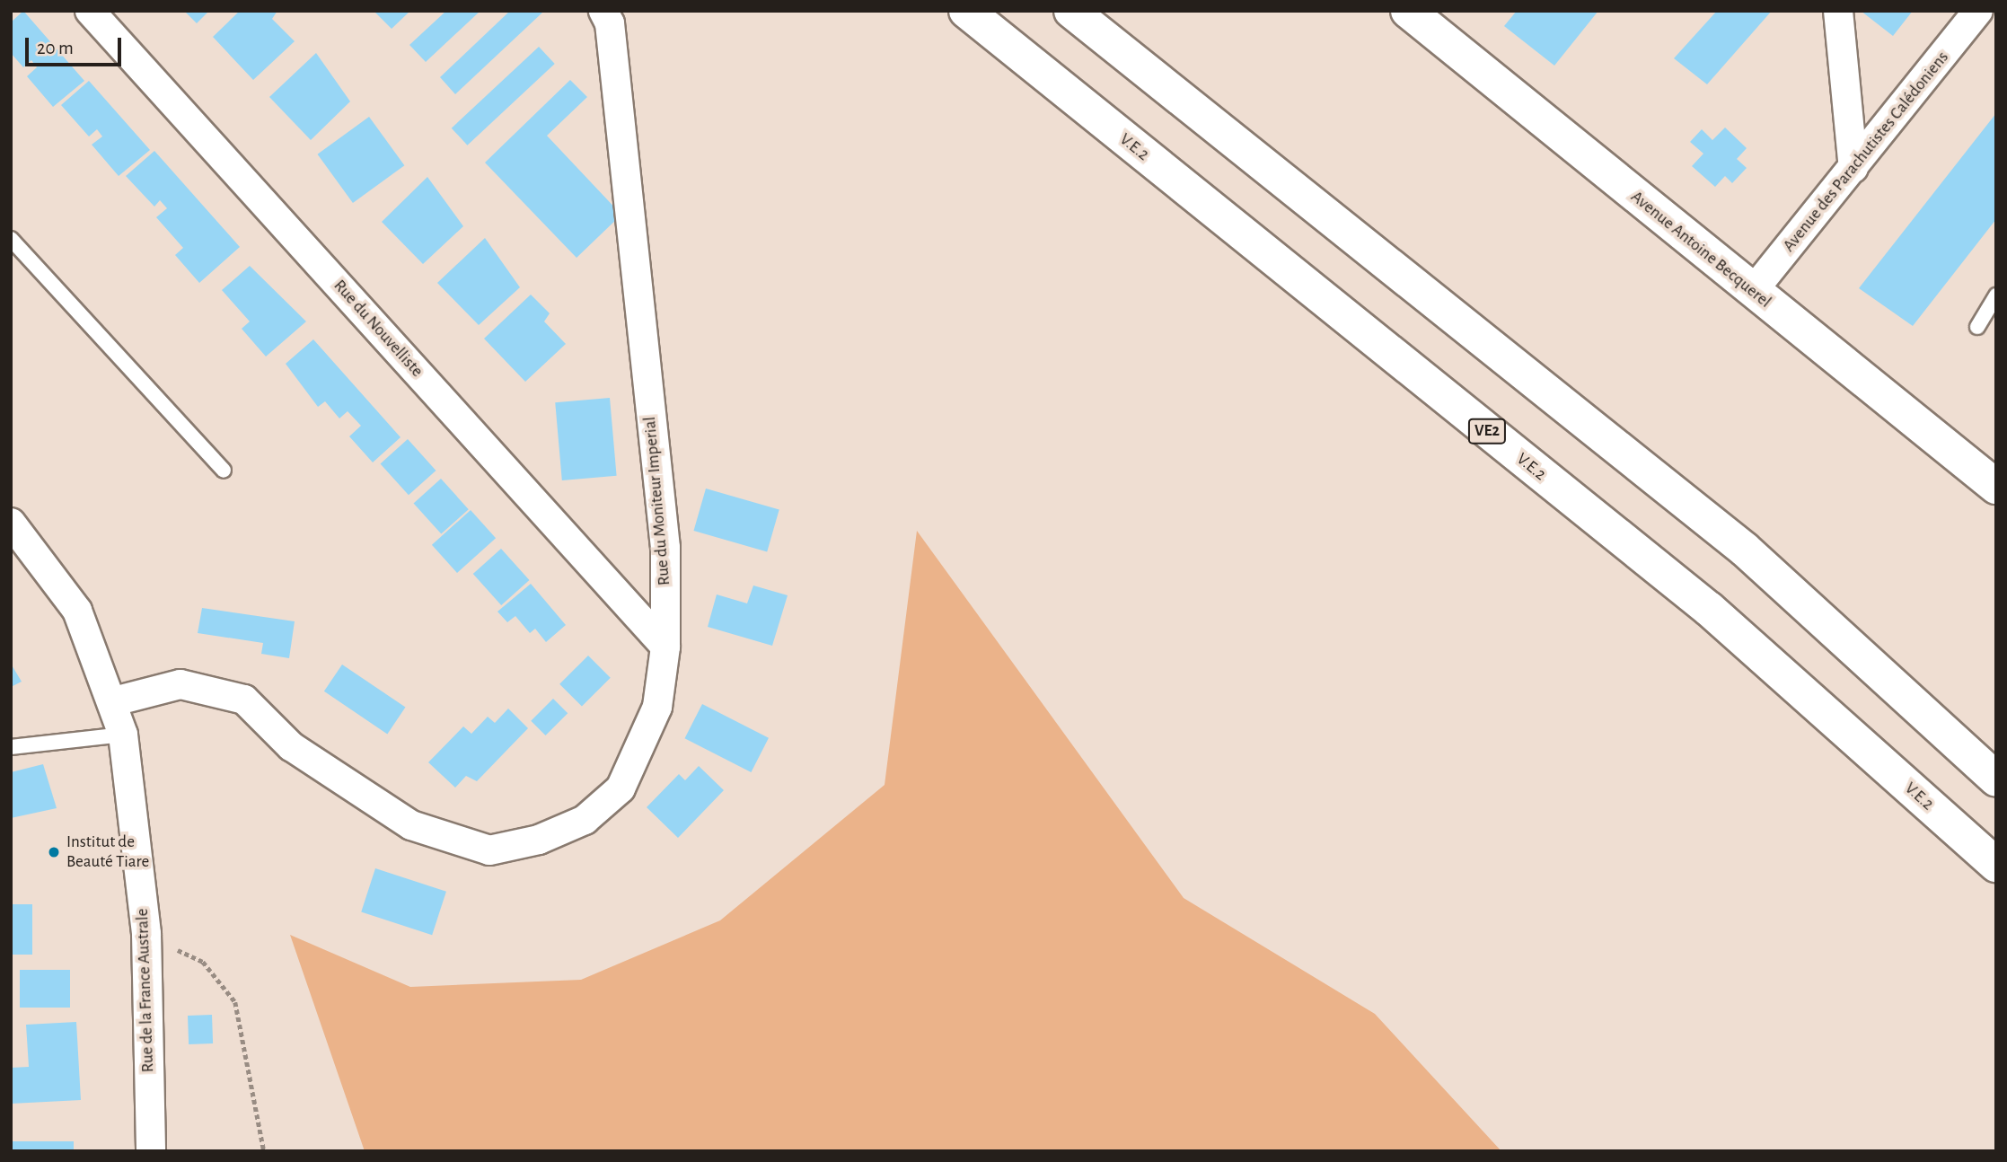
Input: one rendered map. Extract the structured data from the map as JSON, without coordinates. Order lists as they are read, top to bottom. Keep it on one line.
{"streets":{"main road":["V.E.2","Avenue Antoine Becquerel","VE2"],"street":["Avenue des Parachutistes Calédoniens","Rue du Nouvelliste","Rue du Moniteur Imperial","Rue de la France Australe"]},"crossings":[["Avenue des Parachutistes Calédoniens","Avenue Antoine Becquerel"],["Rue du Nouvelliste","Rue du Moniteur Imperial"],["Rue du Moniteur Imperial","Rue de la France Australe"]],"places":["Institut de Beauté Tiare"],"scale_bar":"20 m"}
